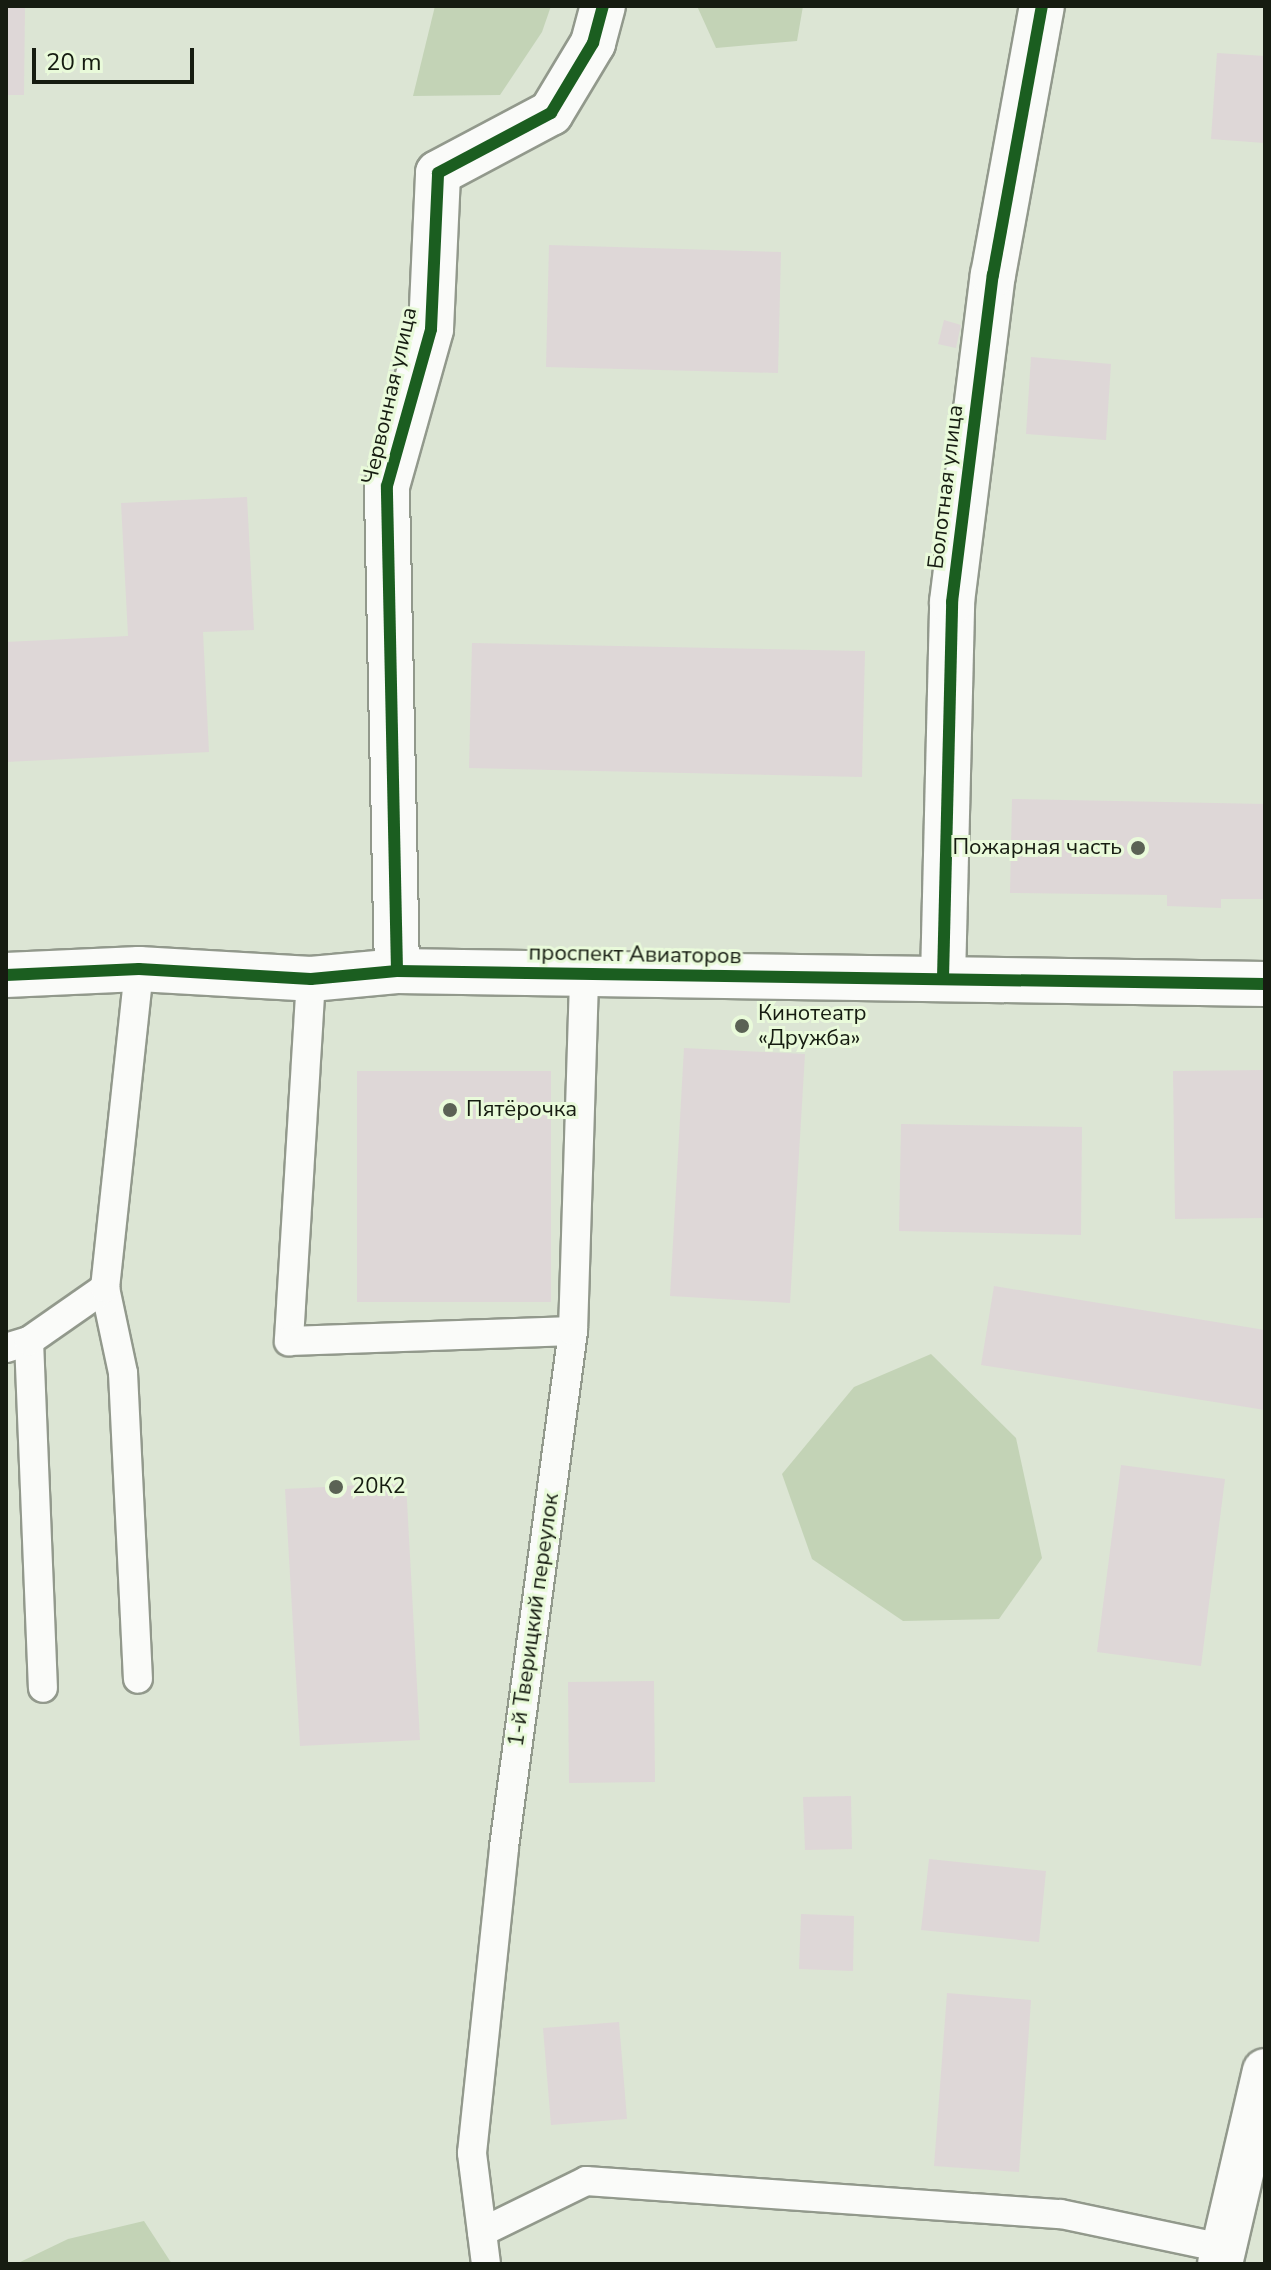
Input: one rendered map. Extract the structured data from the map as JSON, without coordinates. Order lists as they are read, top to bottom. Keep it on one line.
{"streets":{"street":["Червонная улица","Болотная улица","проспект Авиаторов"],"lane":["1-й Тверицкий переулок"]},"crossings":[["Червонная улица","проспект Авиаторов"],["Болотная улица","проспект Авиаторов"],["проспект Авиаторов","1-й Тверицкий переулок"]],"places":["Пожарная часть","Кинотеатр «Дружба»","Пятёрочка","20К2"],"scale_bar":"20 m"}
